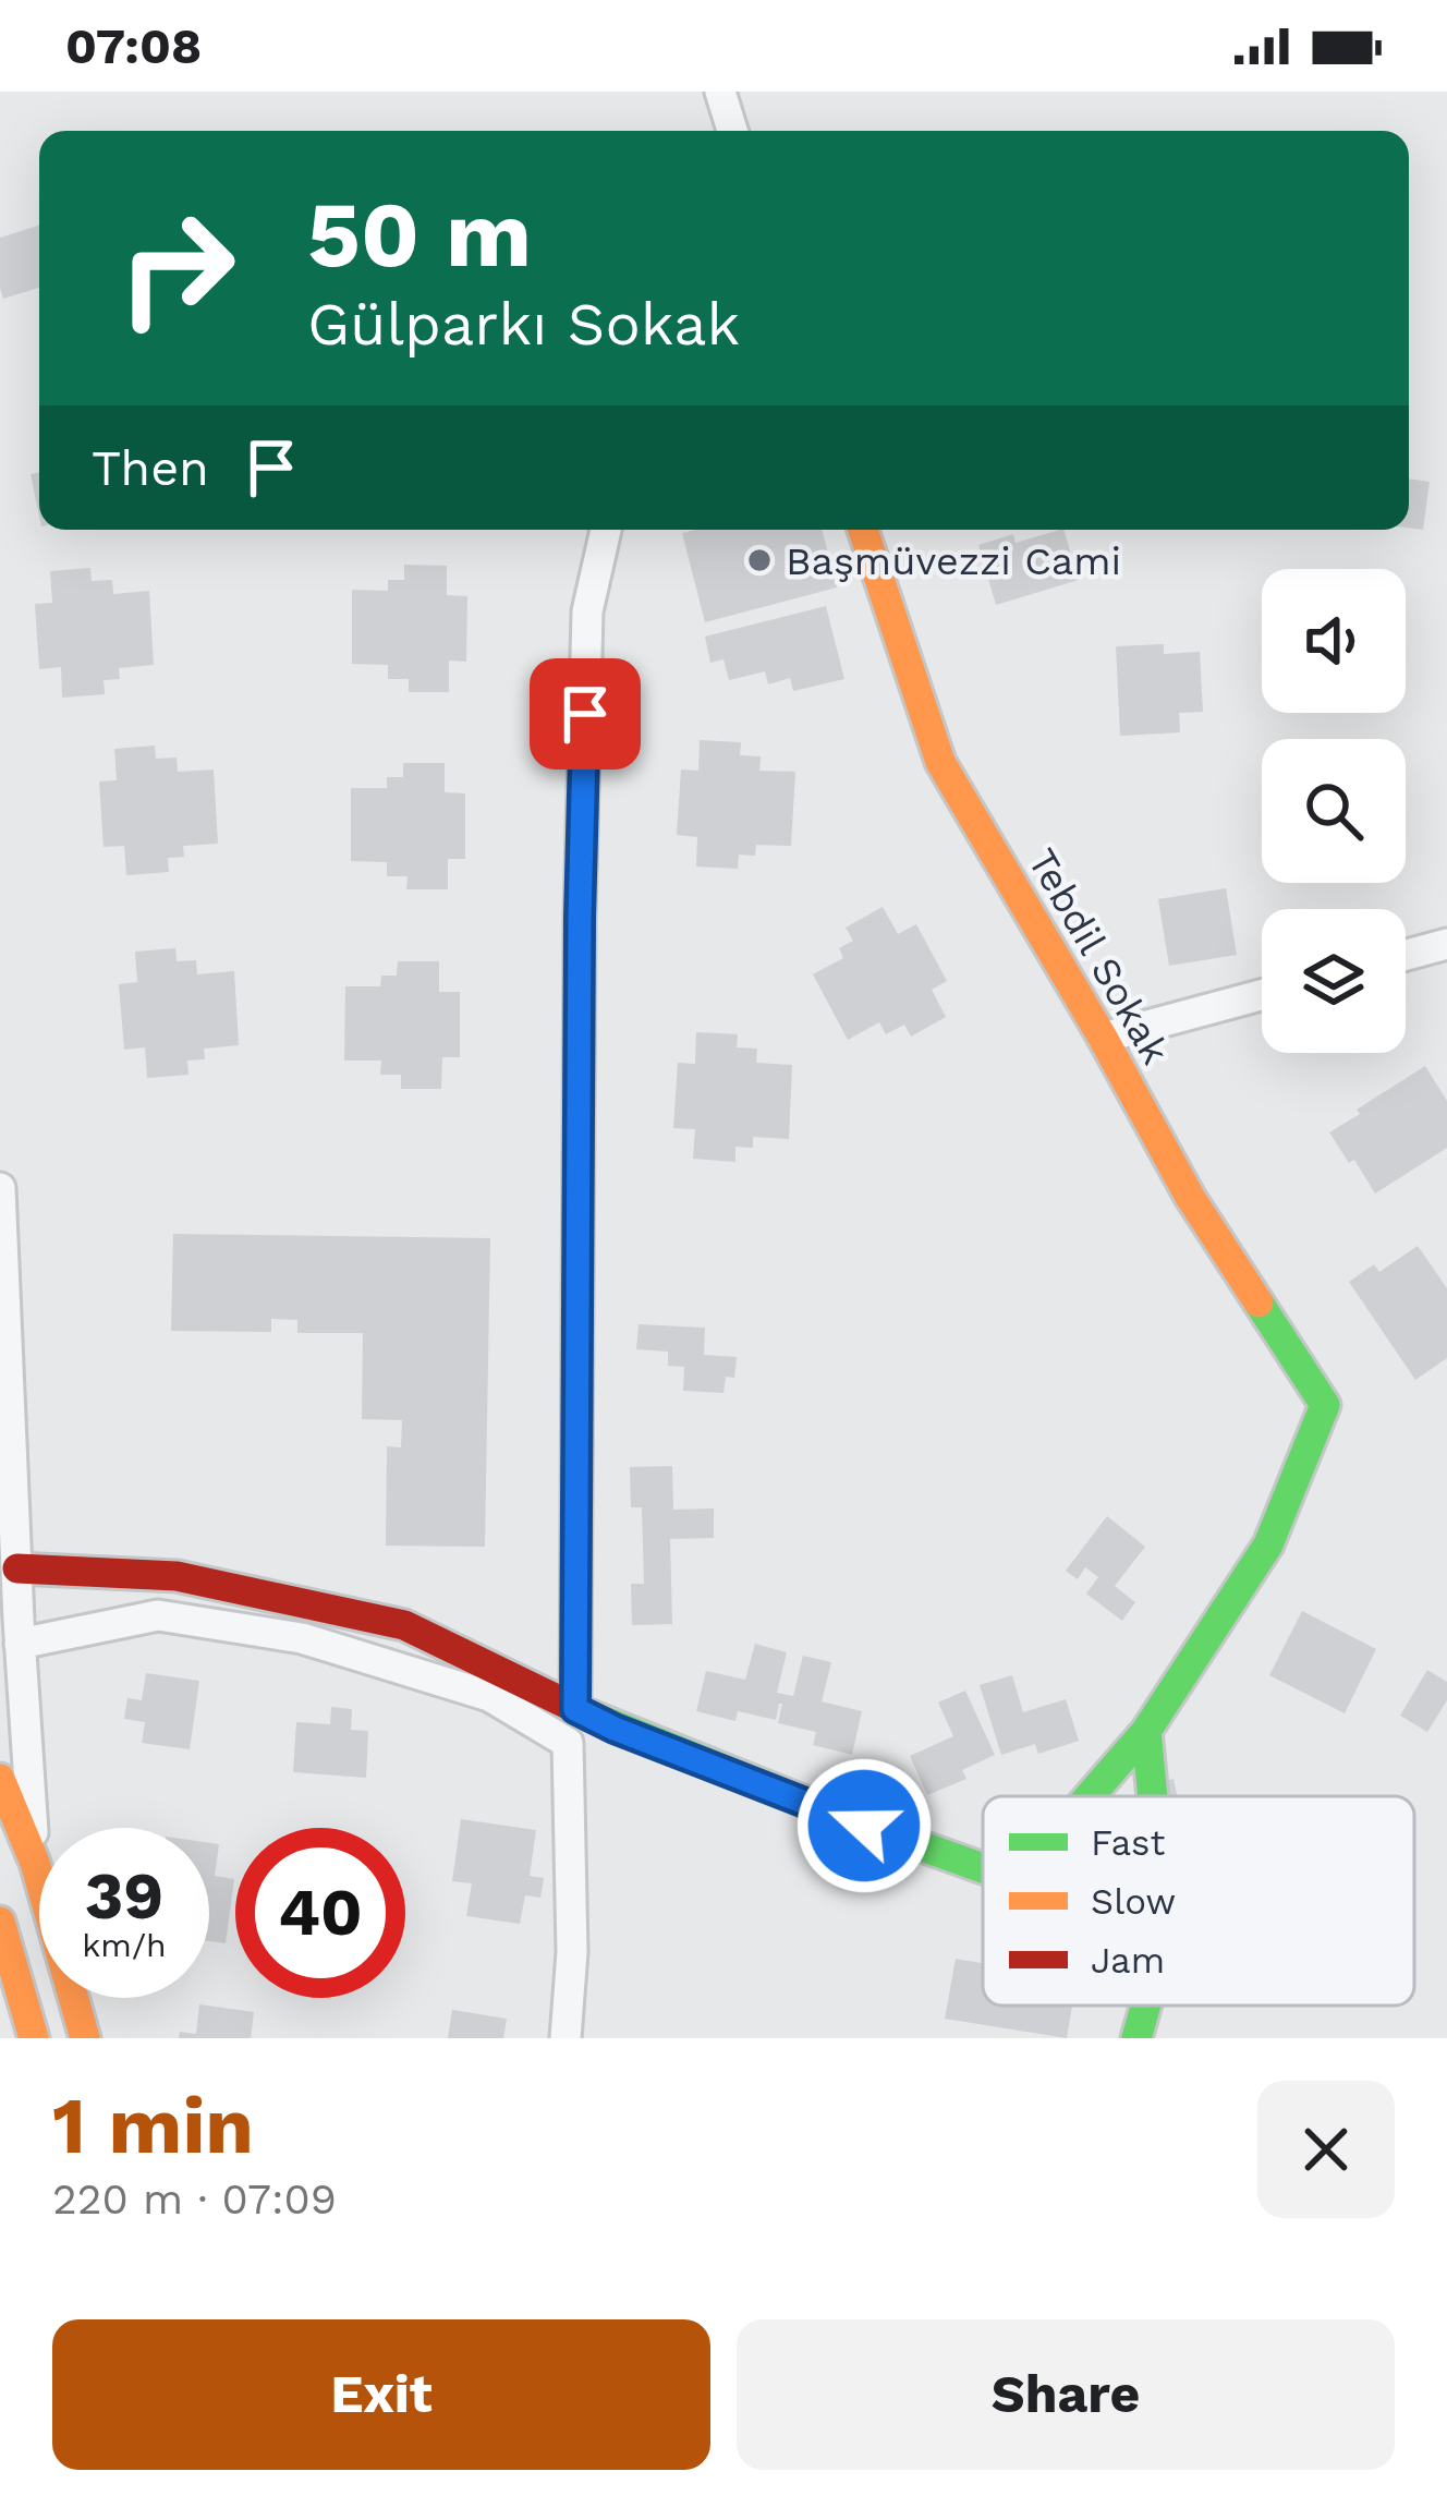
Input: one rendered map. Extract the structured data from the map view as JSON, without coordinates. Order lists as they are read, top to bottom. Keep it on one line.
{"streets":{"street":["Tebdil Sokak"]},"places":["Başmüvezzi Cami"],"legend":["Fast","Slow","Jam"],"page":{"status":"07:08","turn":["50 m","Gülparkı Sokak"],"then":"Then","speed":"39 km/h","limit":"40","heading":["1 min","220 m · 07:09"],"buttons":["Exit","Share"]}}
